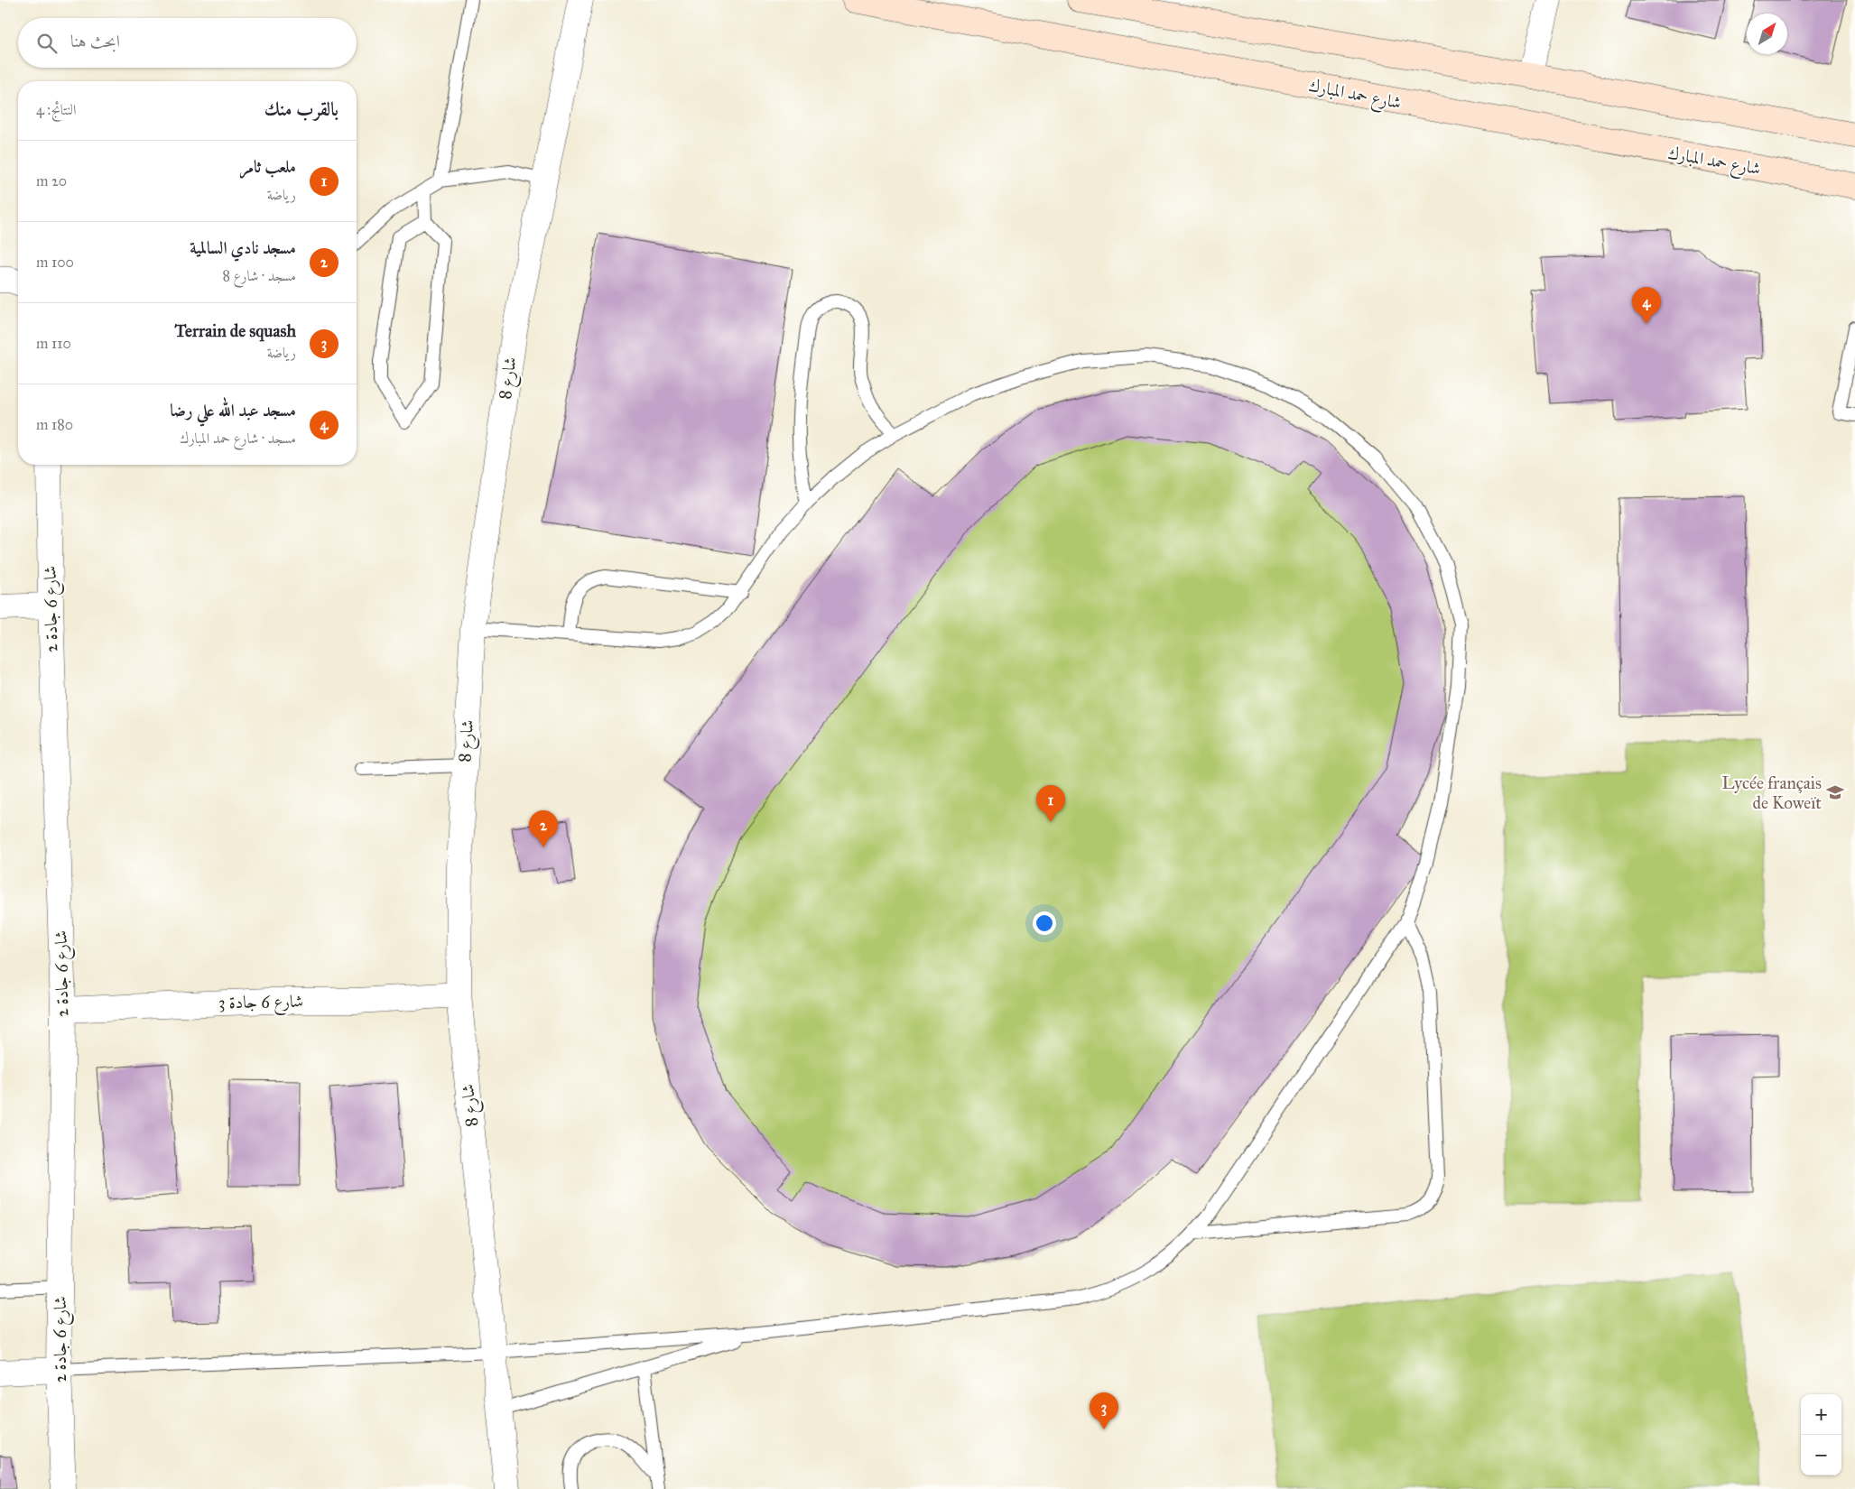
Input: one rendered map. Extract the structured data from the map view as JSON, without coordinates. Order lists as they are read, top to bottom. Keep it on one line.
{"streets":{"main road":["شارع حمد المبارك"],"street":["شارع 8","شارع 6 جادة 2","شارع 6 جادة 3"]},"crossings":[["شارع 8","شارع 6 جادة 3"],["شارع 6 جادة 2","شارع 6 جادة 3"]],"places":{"school or university":["Lycée français de Koweït"]},"north":"top right","page":{"search":"ابحث هنا","heading":["بالقرب منك","النتائج: 4"],"list":[{"mark":"1","name":"ملعب ثامر","note":"رياضة","value":"20 m"},{"mark":"2","name":"مسجد نادي السالمية","note":"مسجد · شارع 8","value":"100 m"},{"mark":"3","name":"Terrain de squash","note":"رياضة","value":"110 m"},{"mark":"4","name":"مسجد عبد الله علي رضا","note":"مسجد · شارع حمد المبارك","value":"180 m"}],"pins":["4","1","2","3"],"map_buttons":["+","−"]}}
